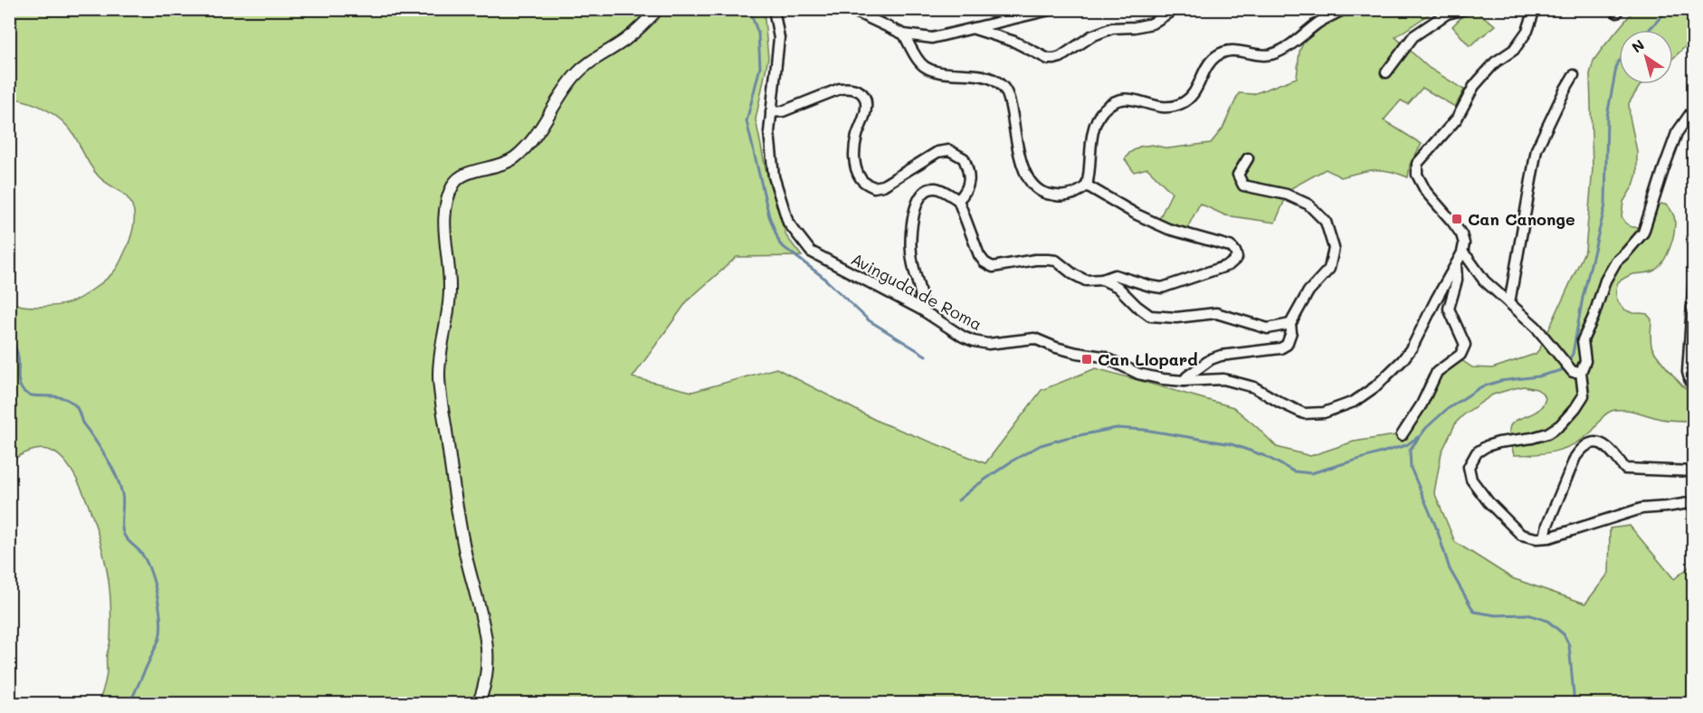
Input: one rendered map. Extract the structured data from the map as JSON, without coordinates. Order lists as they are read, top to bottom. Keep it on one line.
{"streets":{"street":["Avinguda de Roma"]},"places":{"transit":["Can Canonge","Can Llopard"]},"north":"top left"}
